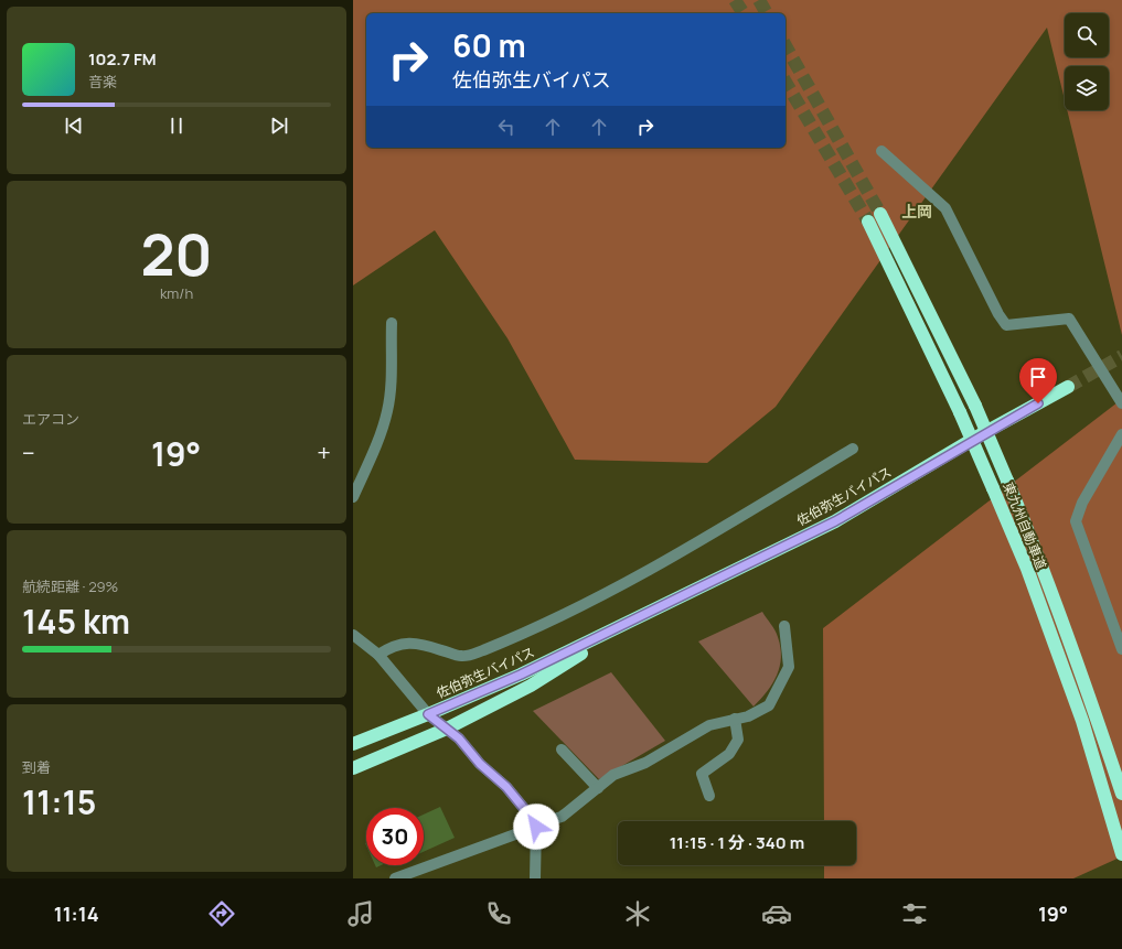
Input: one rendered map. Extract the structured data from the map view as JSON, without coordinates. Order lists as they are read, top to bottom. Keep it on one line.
{"streets":{"highway":["佐伯弥生バイパス","東九州自動車道"]},"districts":["上岡"],"page":{"turn":["60 m","佐伯弥生バイパス"],"song":["102.7 FM","音楽"],"tile":[["20","km/h"],"エアコン",["航続距離 · 29%","145 km"],["到着","11:15"]],"heat":["−","19°","+"],"limit":"30","trip":"11:15 · 1 分 · 340 m","tabs":["11:14","19°"]}}
